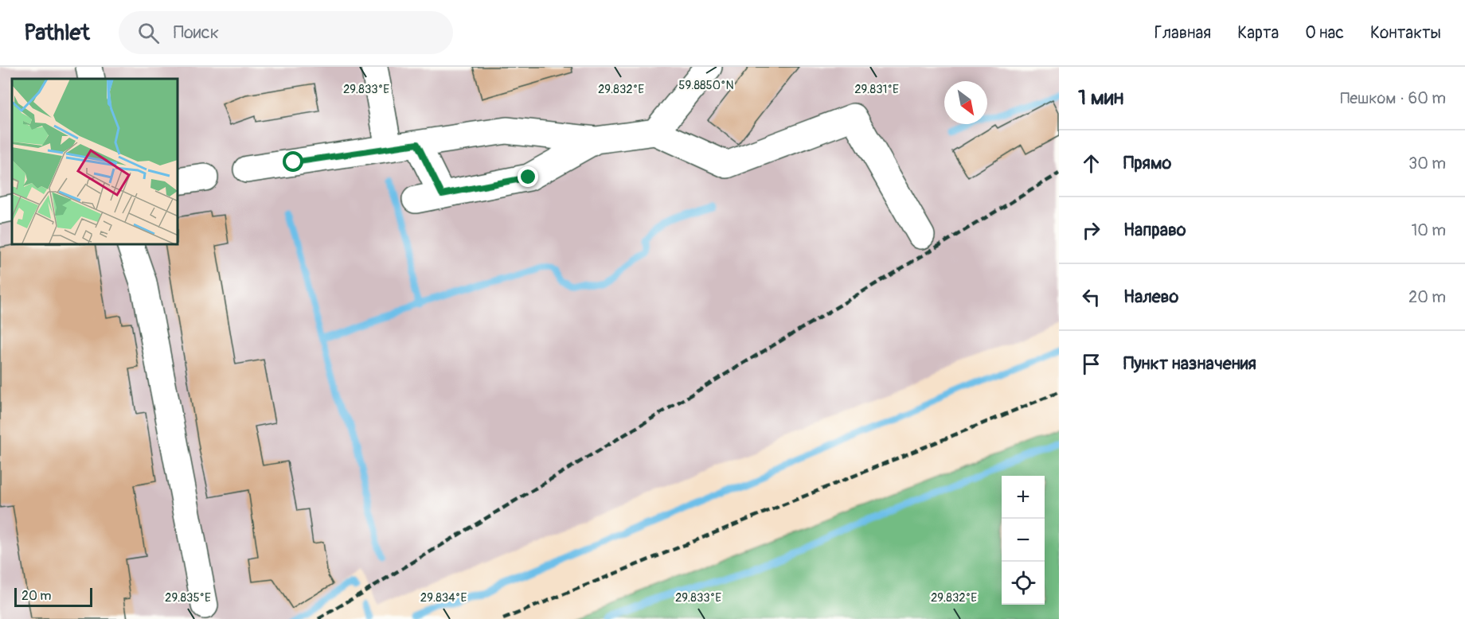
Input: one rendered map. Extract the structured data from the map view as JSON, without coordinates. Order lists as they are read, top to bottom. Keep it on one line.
{"scale_bar":"20 m","north":"bottom right","page":{"header":"Pathlet","search":"Поиск","nav":["Главная","Карта","О нас","Контакты"],"heading":["1 мин","Пешком · 60 m"],"list":[["Прямо","30 m"],["Направо","10 m"],["Налево","20 m"],"Пункт назначения"],"map_buttons":["+","−"],"scale":"20 m"},"coordinates":["59.8850°N","29.833°E","29.832°E","29.831°E","29.835°E","29.834°E"]}
